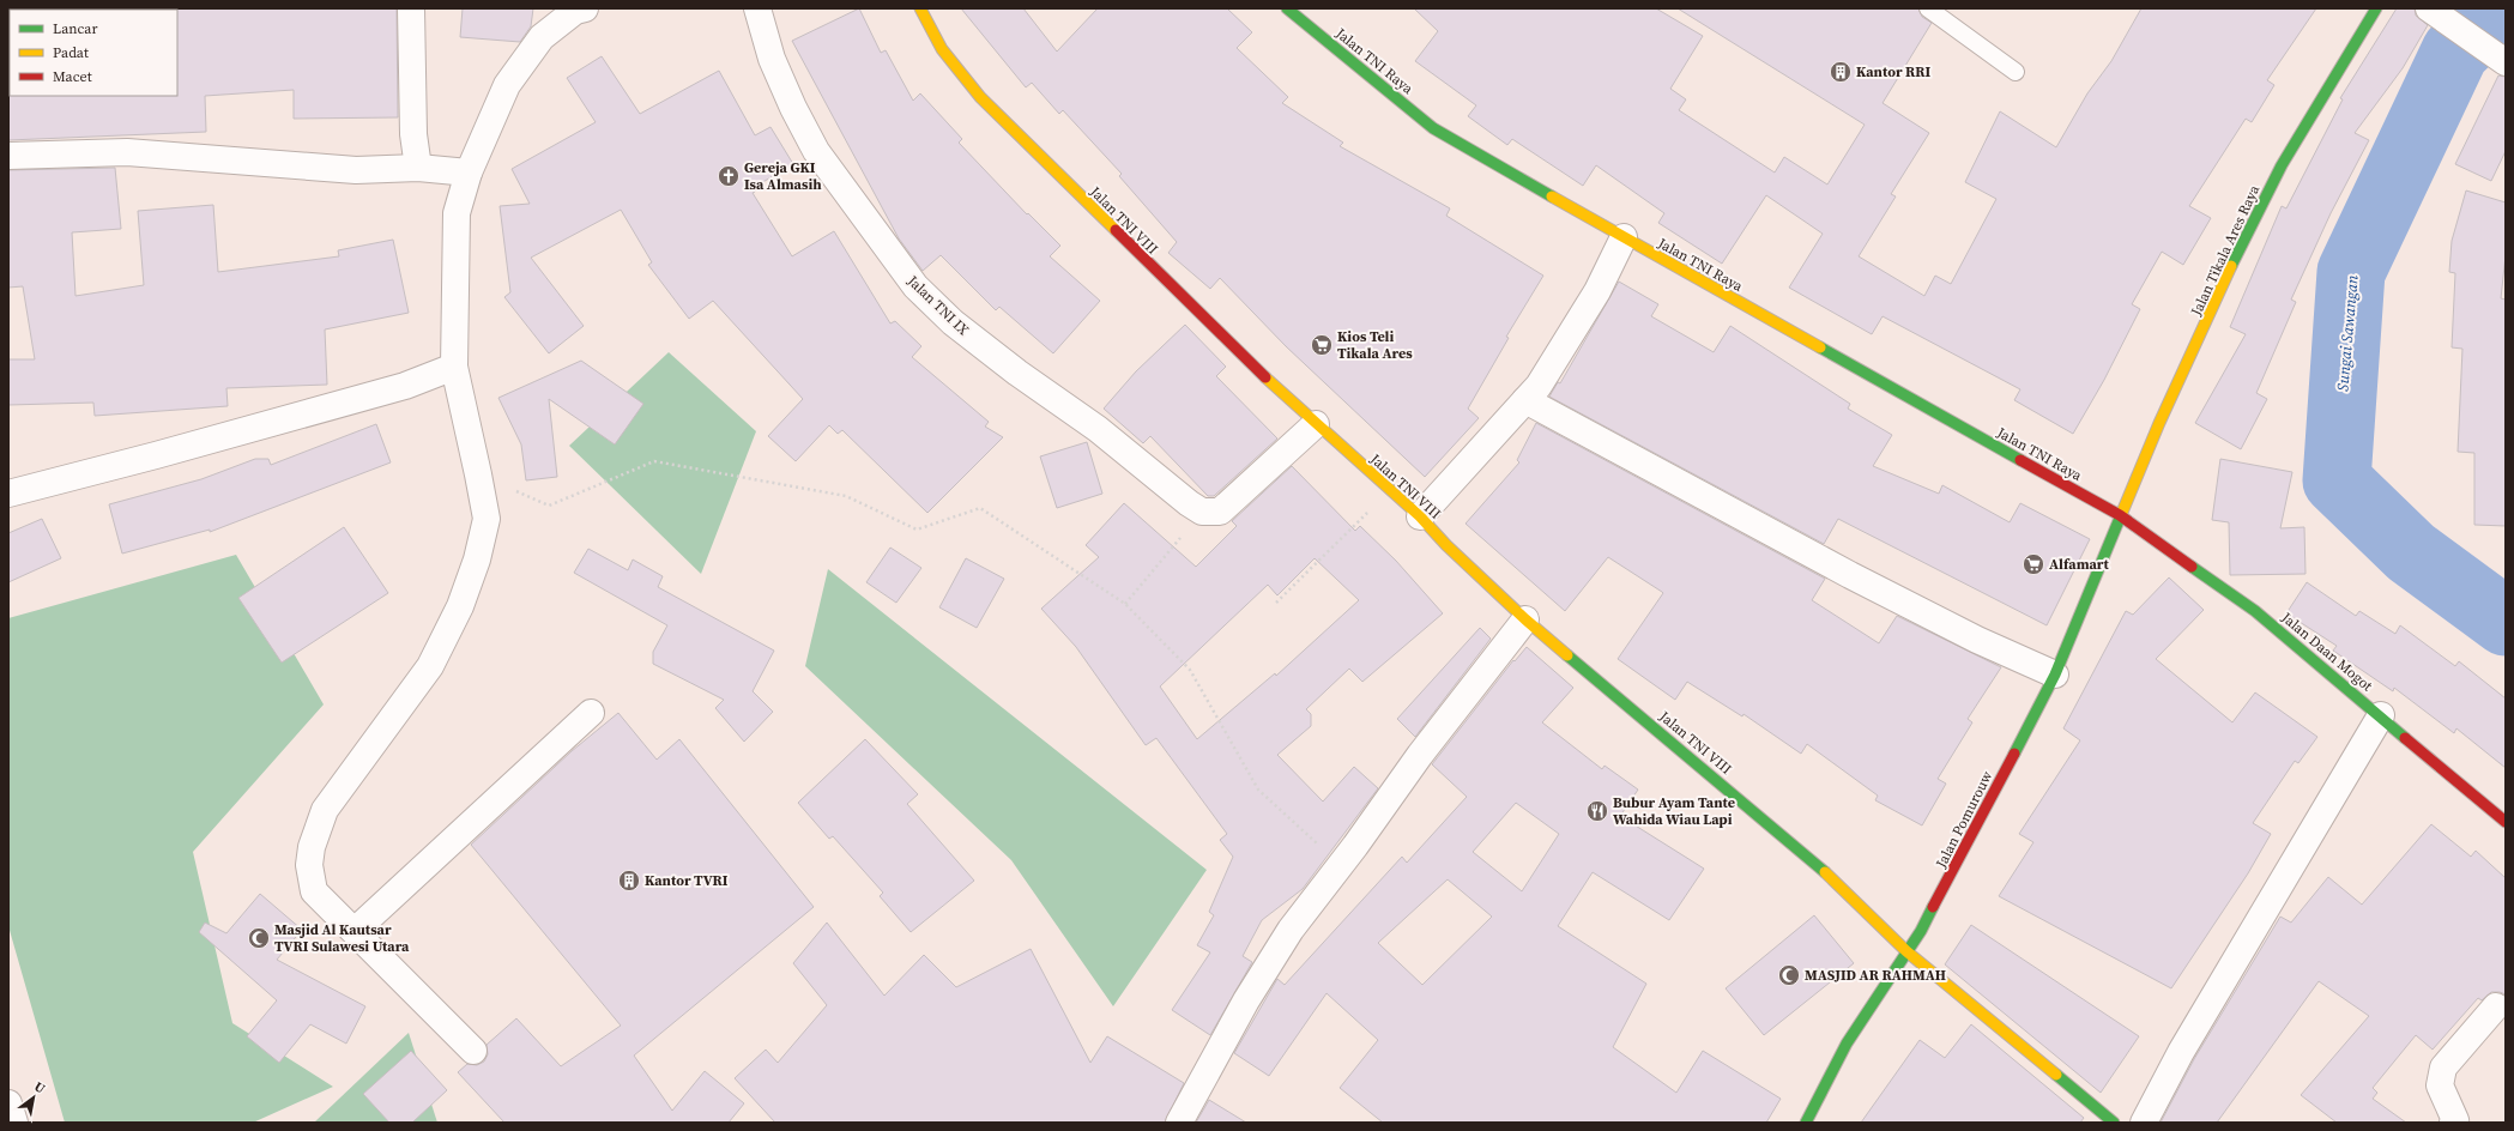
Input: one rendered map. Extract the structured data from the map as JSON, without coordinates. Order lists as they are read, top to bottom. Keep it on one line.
{"streets":{"main road":["Jalan TNI Raya","Jalan TNI VIII","Jalan Tikala Ares Raya","Jalan Daan Mogot","Jalan Pomurouw"],"street":["Jalan TNI IX"]},"crossings":[["Jalan TNI Raya","Jalan Tikala Ares Raya"],["Jalan TNI Raya","Jalan Daan Mogot"],["Jalan TNI Raya","Jalan Pomurouw"],["Jalan TNI VIII","Jalan Pomurouw"],["Jalan Tikala Ares Raya","Jalan Daan Mogot"],["Jalan Tikala Ares Raya","Jalan Pomurouw"],["Jalan Daan Mogot","Jalan Pomurouw"]],"water":["Sungai Sawangan"],"places":{"building":["Kantor RRI","Kantor TVRI"],"church":["Gereja GKI Isa Almasih"],"supermarket":["Kios Teli Tikala Ares","Alfamart"],"restaurant":["Bubur Ayam Tante Wahida Wiau Lapi"],"mosque":["Masjid Al Kautsar TVRI Sulawesi Utara","MASJID AR RAHMAH"]},"legend":["Lancar","Padat","Macet"],"north":"top right"}
